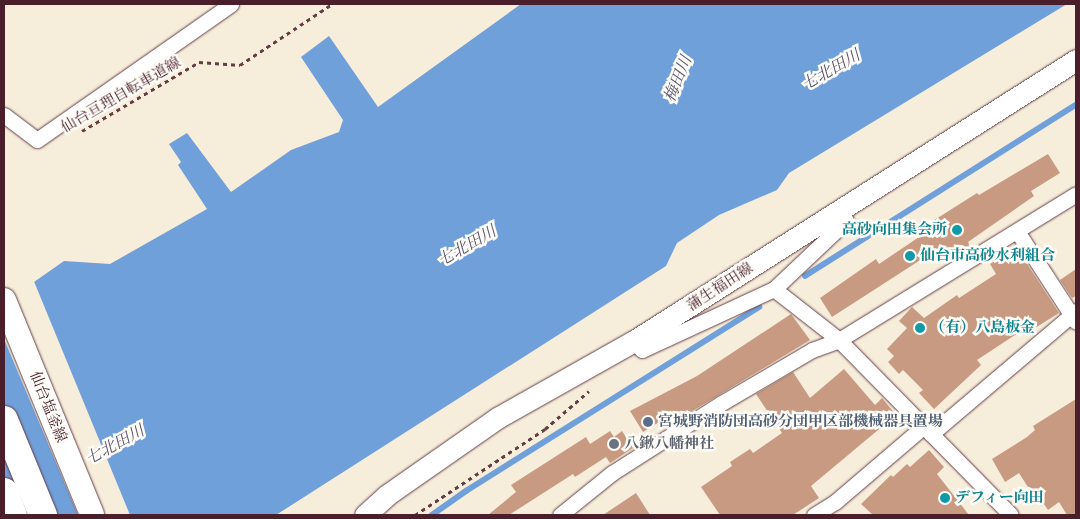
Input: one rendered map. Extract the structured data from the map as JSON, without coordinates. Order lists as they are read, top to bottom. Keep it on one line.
{"streets":{"main road":["蒲生福田線","仙台塩釜線"],"path":["仙台亘理自転車道線"]},"water":["七北田川","梅田川"],"places":["高砂向田集会所","仙台市高砂水利組合","（有）八島板金","宮城野消防団高砂分団甲区部機械器具置場","八鍬八幡神社","デフィー向田"]}
